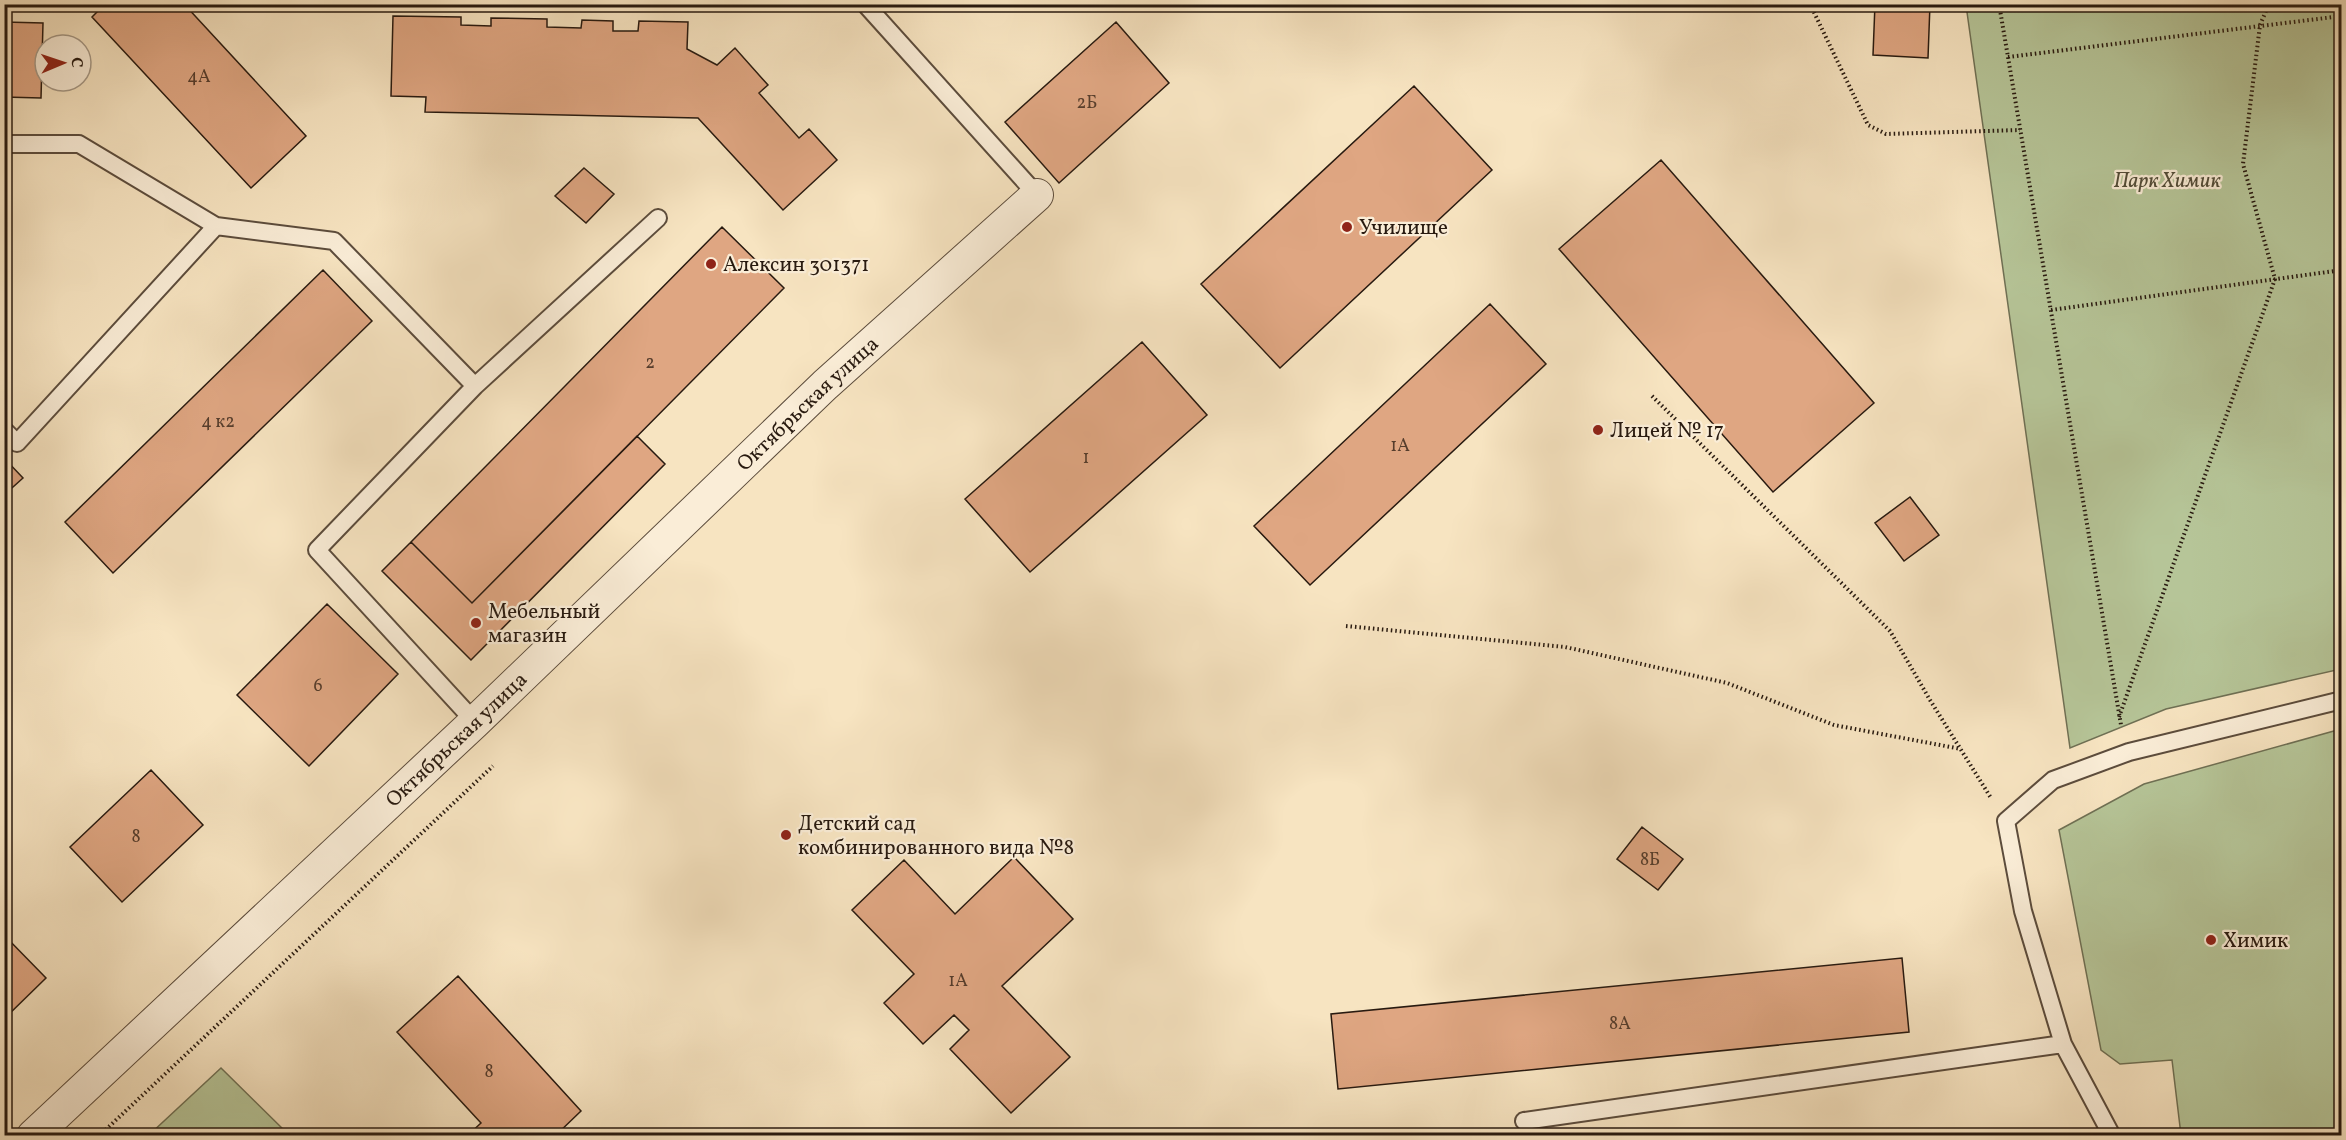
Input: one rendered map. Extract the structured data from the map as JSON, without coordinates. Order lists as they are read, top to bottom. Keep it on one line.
{"streets":{"street":["Октябрьская улица"]},"parks":["Парк Химик"],"places":["Училище","Алексин 301371","Лицей № 17","Мебельный магазин","Детский сад комбинированного вида №8","Химик"],"house_numbers":["4А","2Б","2","4 к2","1А","1","6","8","8Б","1А","8А","8"],"north":"right"}
